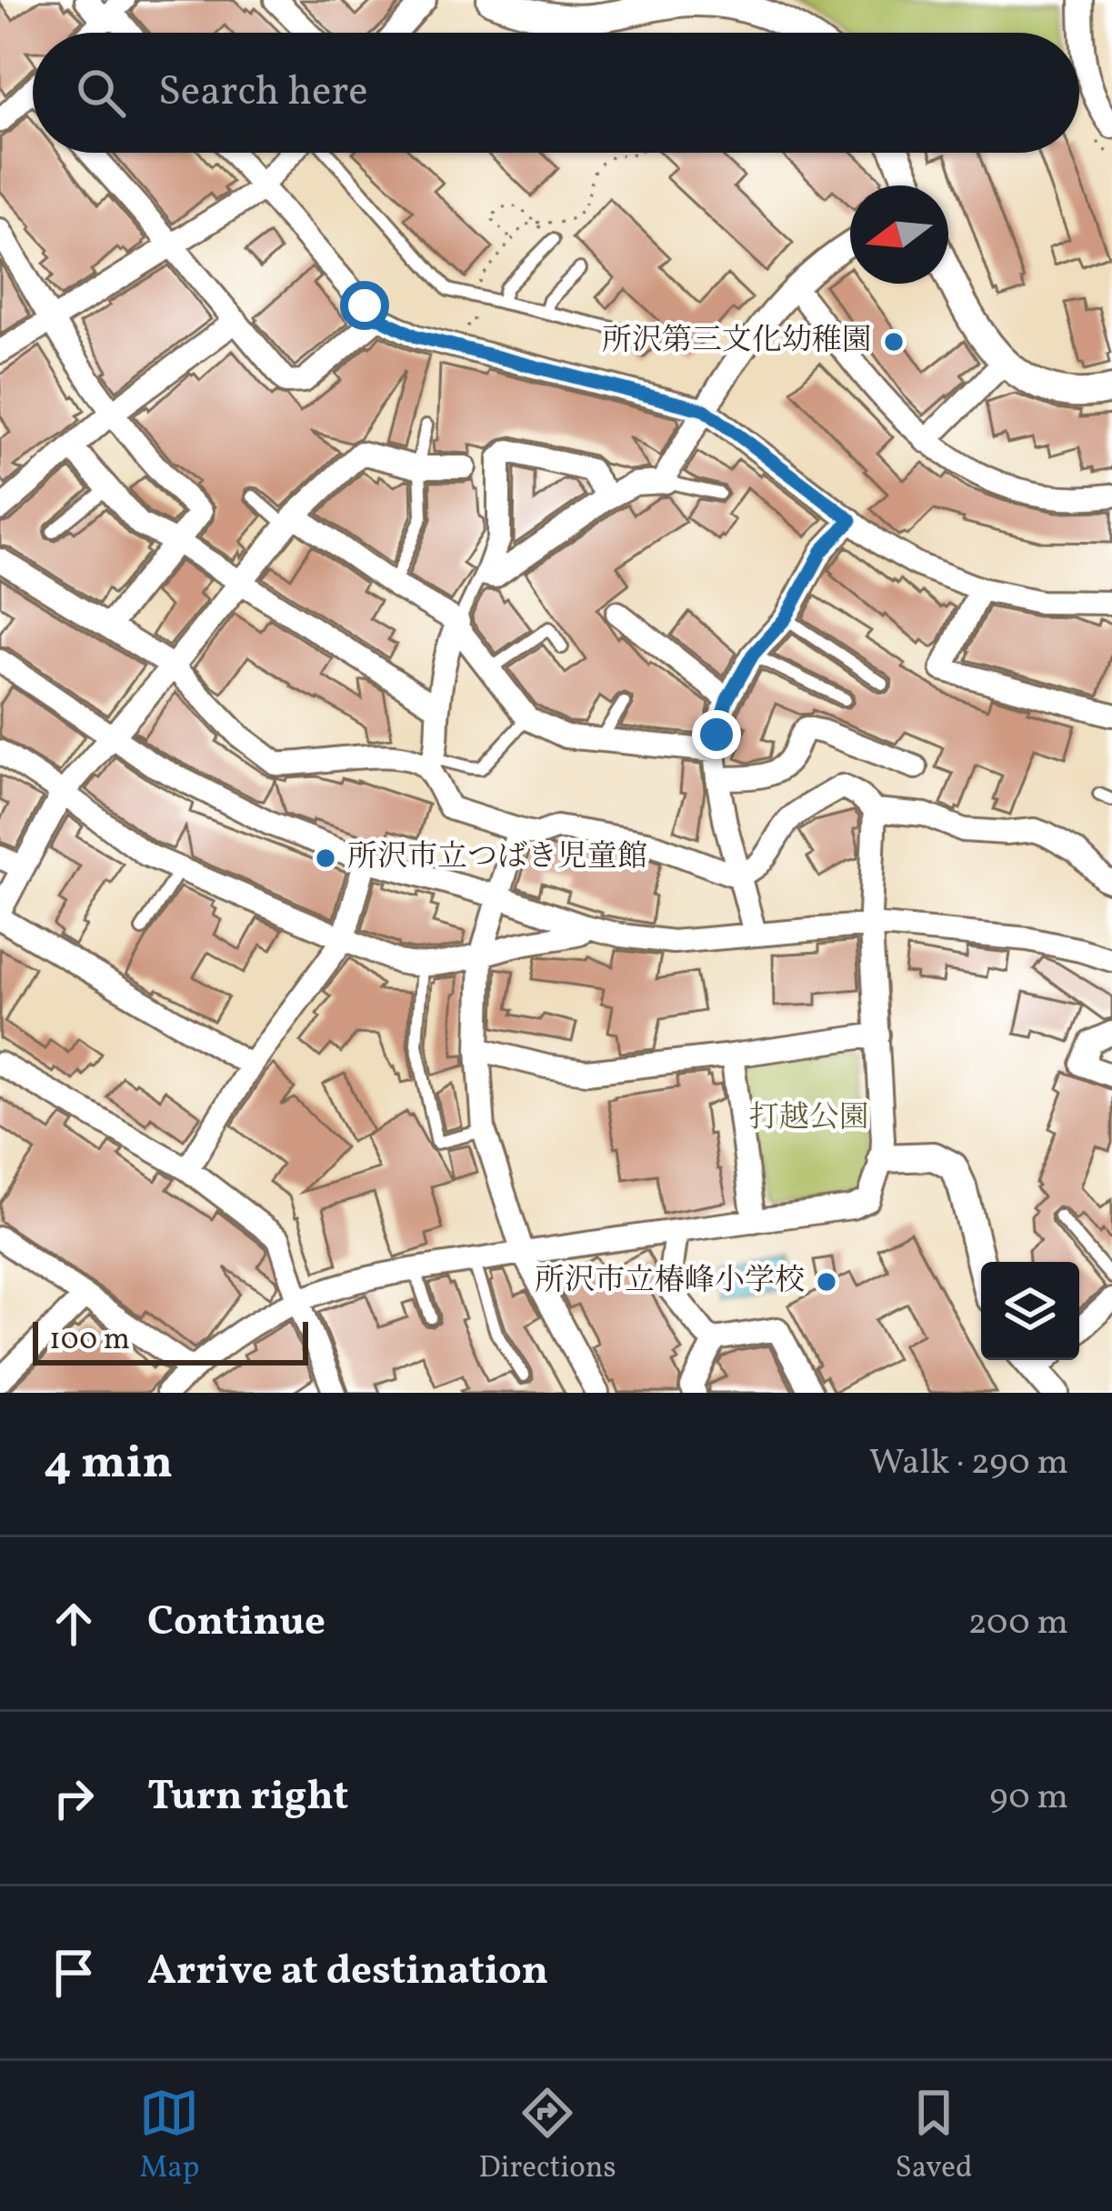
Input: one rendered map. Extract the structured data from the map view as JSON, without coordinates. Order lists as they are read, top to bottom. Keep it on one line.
{"parks":["打越公園"],"places":["所沢第三文化幼稚園","所沢市立つばき児童館","所沢市立椿峰小学校"],"scale_bar":"100 m","north":"left","page":{"search":"Search here","scale":"100 m","heading":["4 min","Walk · 290 m"],"list":[["Continue","200 m"],["Turn right","90 m"],"Arrive at destination"],"nav":["Map","Directions","Saved"]}}
